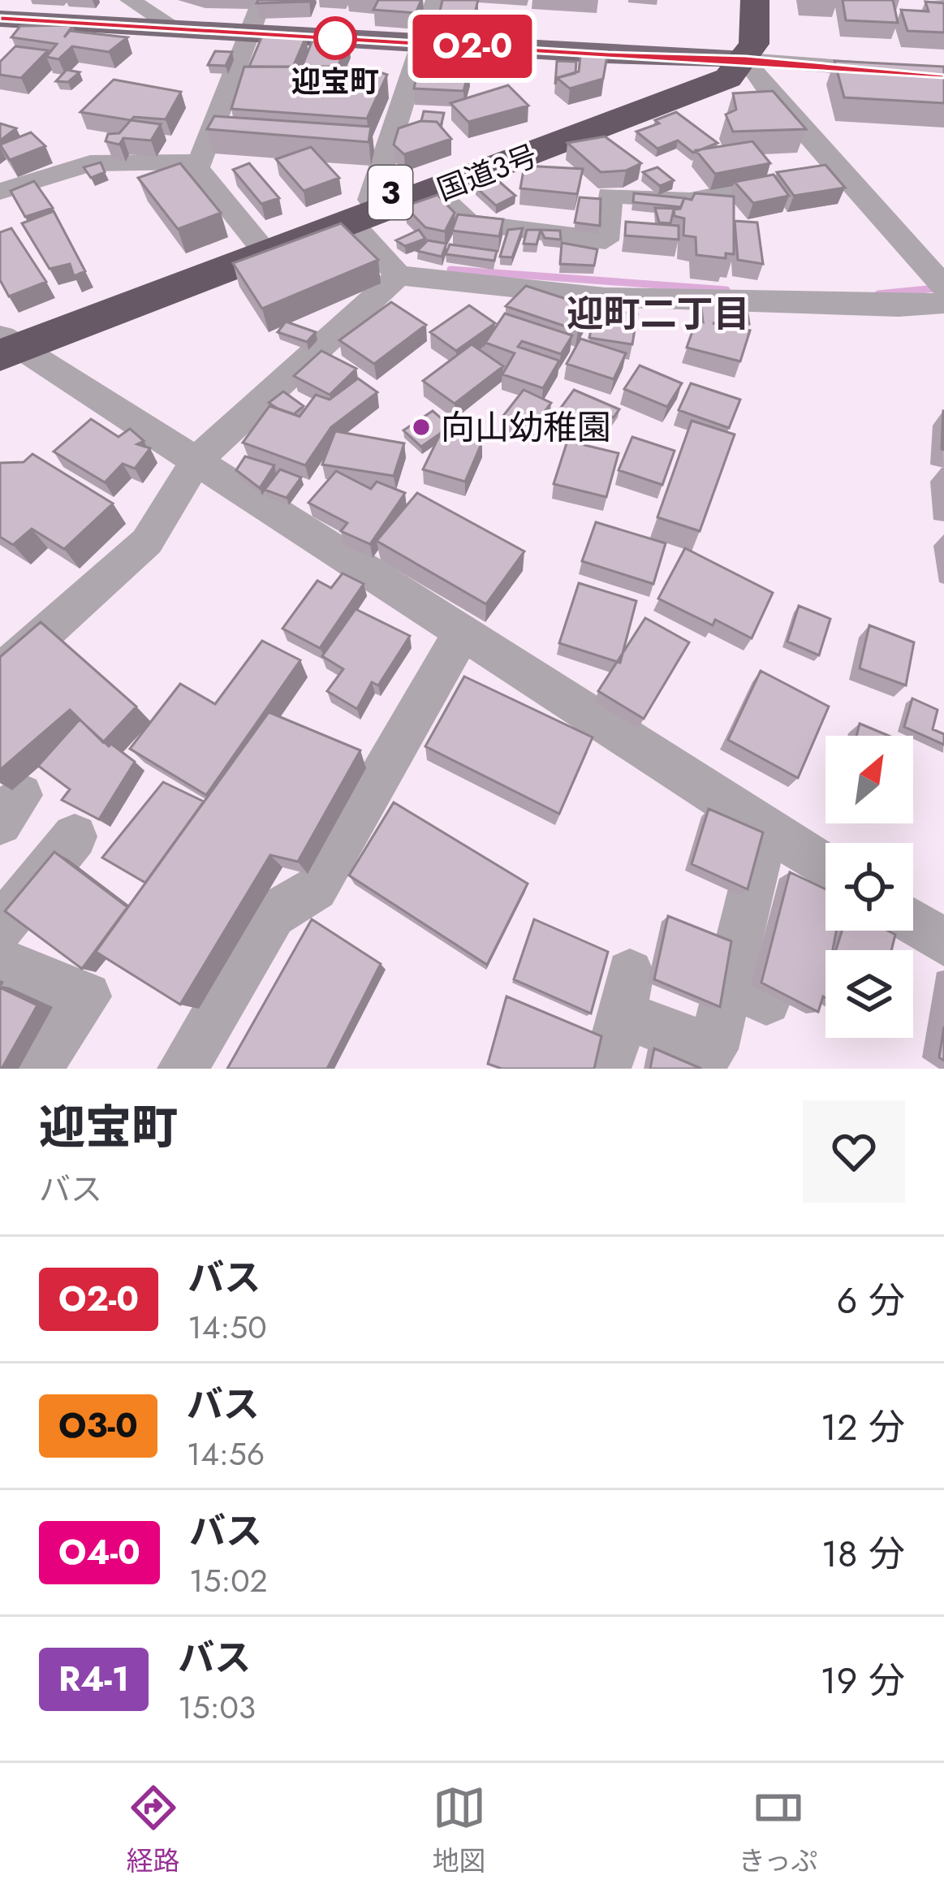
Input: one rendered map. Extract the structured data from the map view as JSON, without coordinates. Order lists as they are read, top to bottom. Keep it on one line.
{"streets":{"highway":["国道3号","3"]},"districts":["迎町二丁目"],"places":["迎宝町","向山幼稚園"],"lines":["bus line O2-0"],"north":"top right","page":{"on_map":"O2-0","heading":["迎宝町","バス"],"list":[{"mark":"O2-0","name":"バス","note":"14:50","value":"6 分"},{"mark":"O3-0","name":"バス","note":"14:56","value":"12 分"},{"mark":"O4-0","name":"バス","note":"15:02","value":"18 分"},{"mark":"R4-1","name":"バス","note":"15:03","value":"19 分"}],"tabs":["経路","地図","きっぷ"]}}
